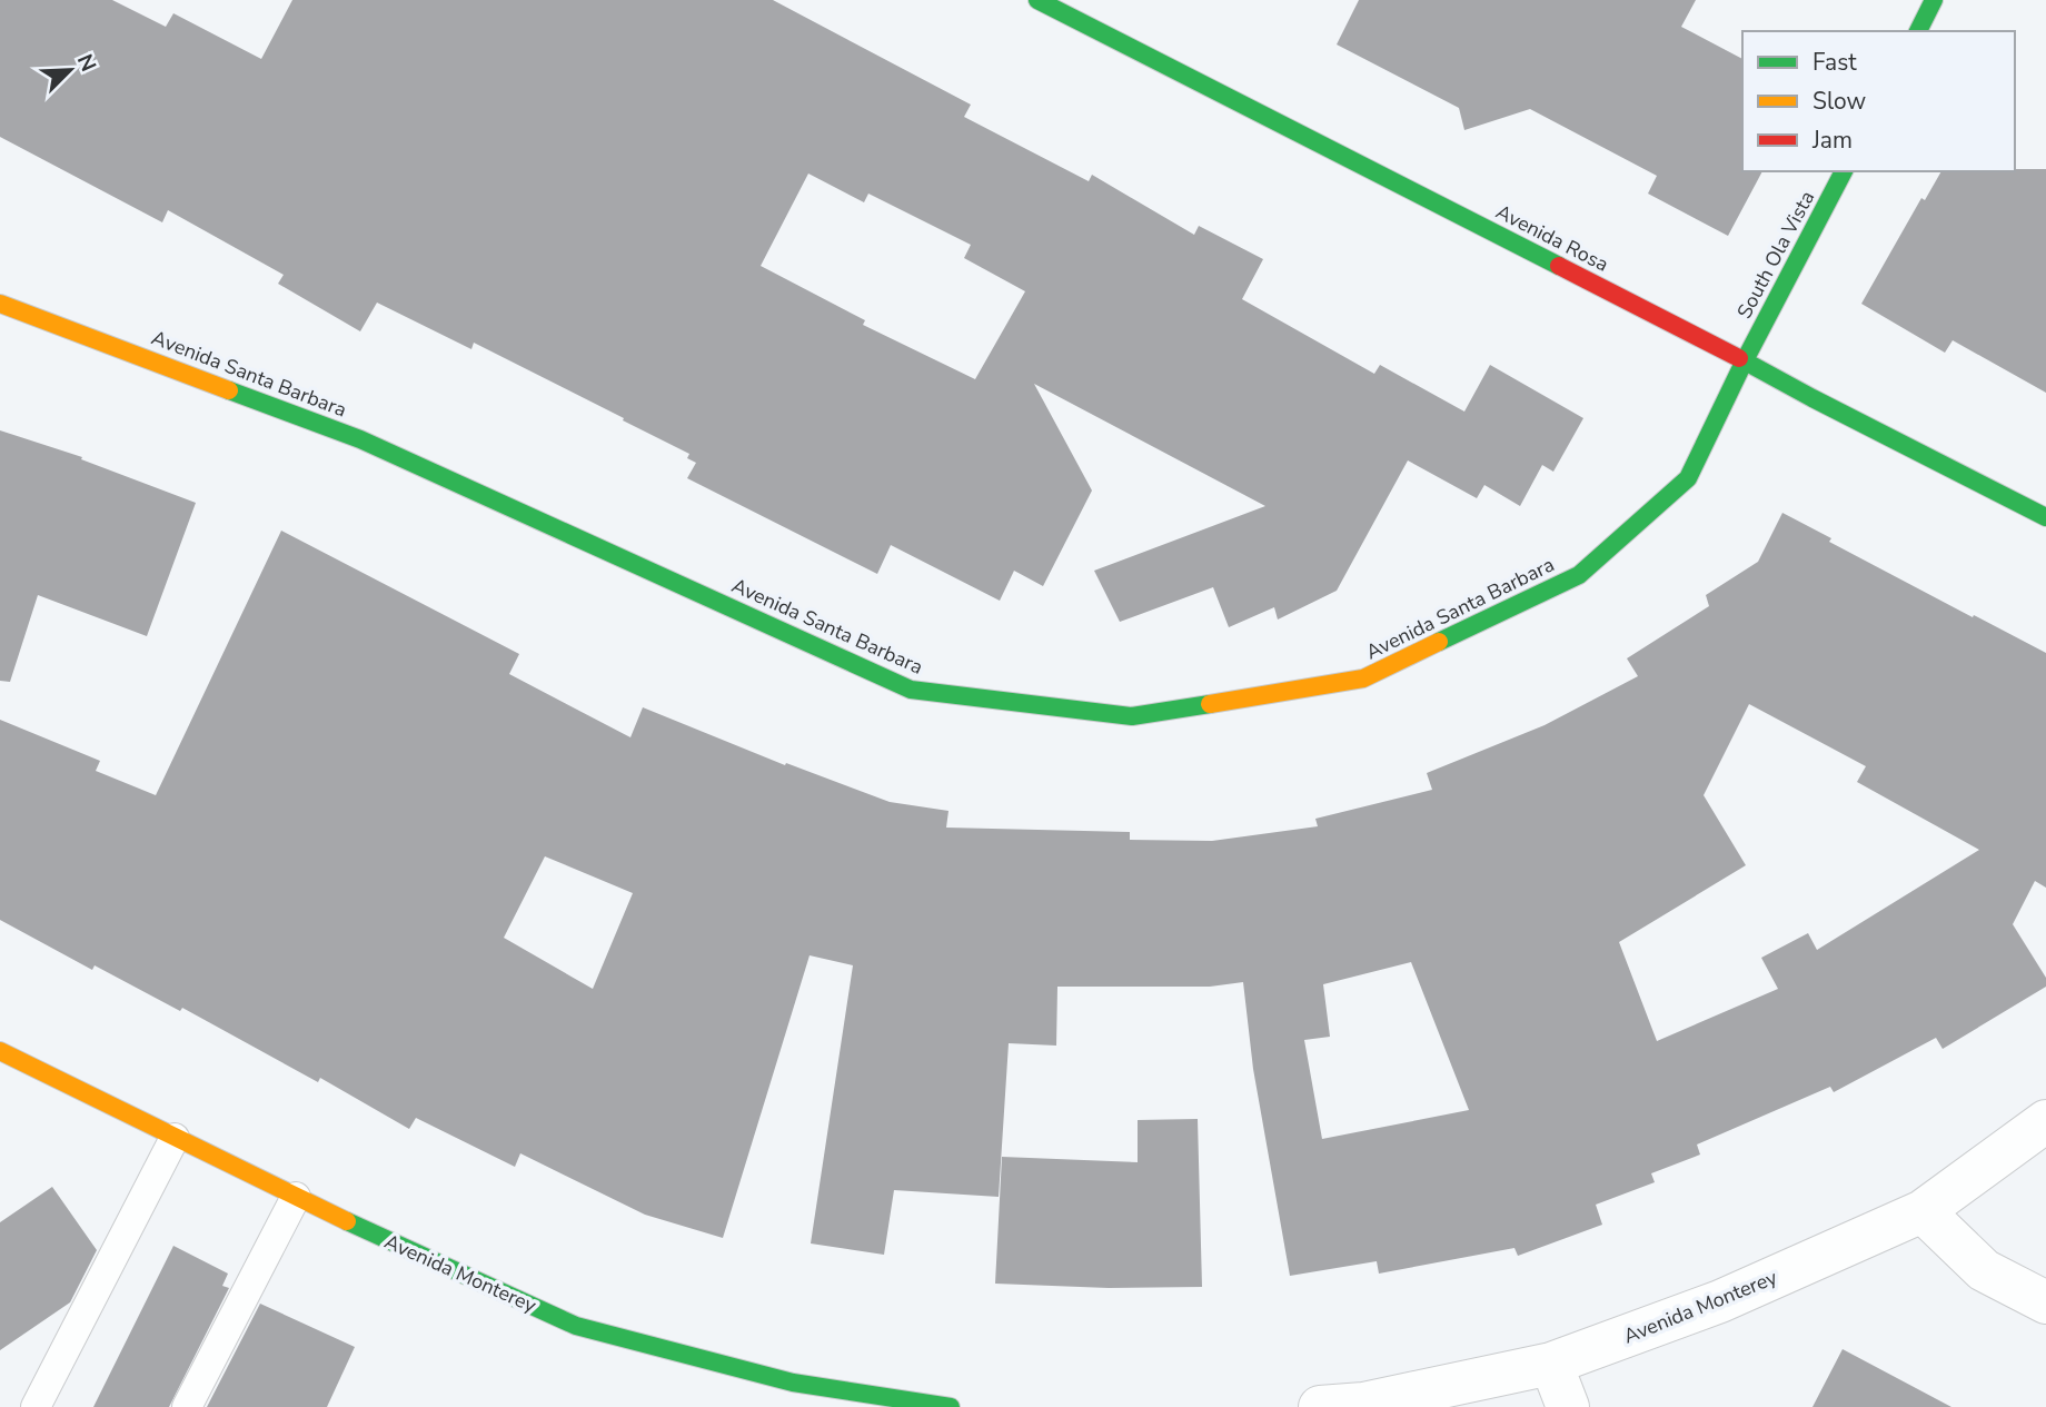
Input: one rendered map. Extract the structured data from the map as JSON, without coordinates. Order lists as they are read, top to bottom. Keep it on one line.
{"streets":{"street":["Avenida Rosa","South Ola Vista","Avenida Santa Barbara","Avenida Monterey"]},"crossings":[["Avenida Rosa","South Ola Vista"],["Avenida Rosa","Avenida Santa Barbara"],["South Ola Vista","Avenida Santa Barbara"]],"legend":["Fast","Slow","Jam"],"north":"top right"}
